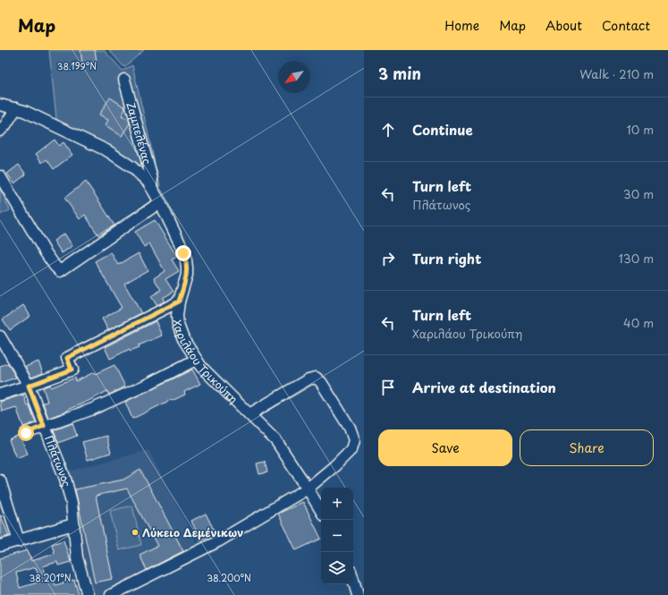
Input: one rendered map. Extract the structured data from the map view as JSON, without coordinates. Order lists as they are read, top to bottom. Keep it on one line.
{"streets":{"street":["Ζαμπελένας","Χαριλάου Τρικούπη","Πλάτωνος"]},"crossings":[["Ζαμπελένας","Χαριλάου Τρικούπη"]],"places":["Λύκειο Δεμένικων"],"north":"bottom left","page":{"header":"Map","nav":["Home","Map","About","Contact"],"heading":["3 min","Walk · 210 m"],"list":[["Continue","10 m"],["Turn left","Πλάτωνος","30 m"],["Turn right","130 m"],["Turn left","Χαριλάου Τρικούπη","40 m"],"Arrive at destination"],"buttons":["Save","Share"],"map_buttons":["+","−"]},"coordinates":["38.199°N","38.201°N","38.200°N"]}
